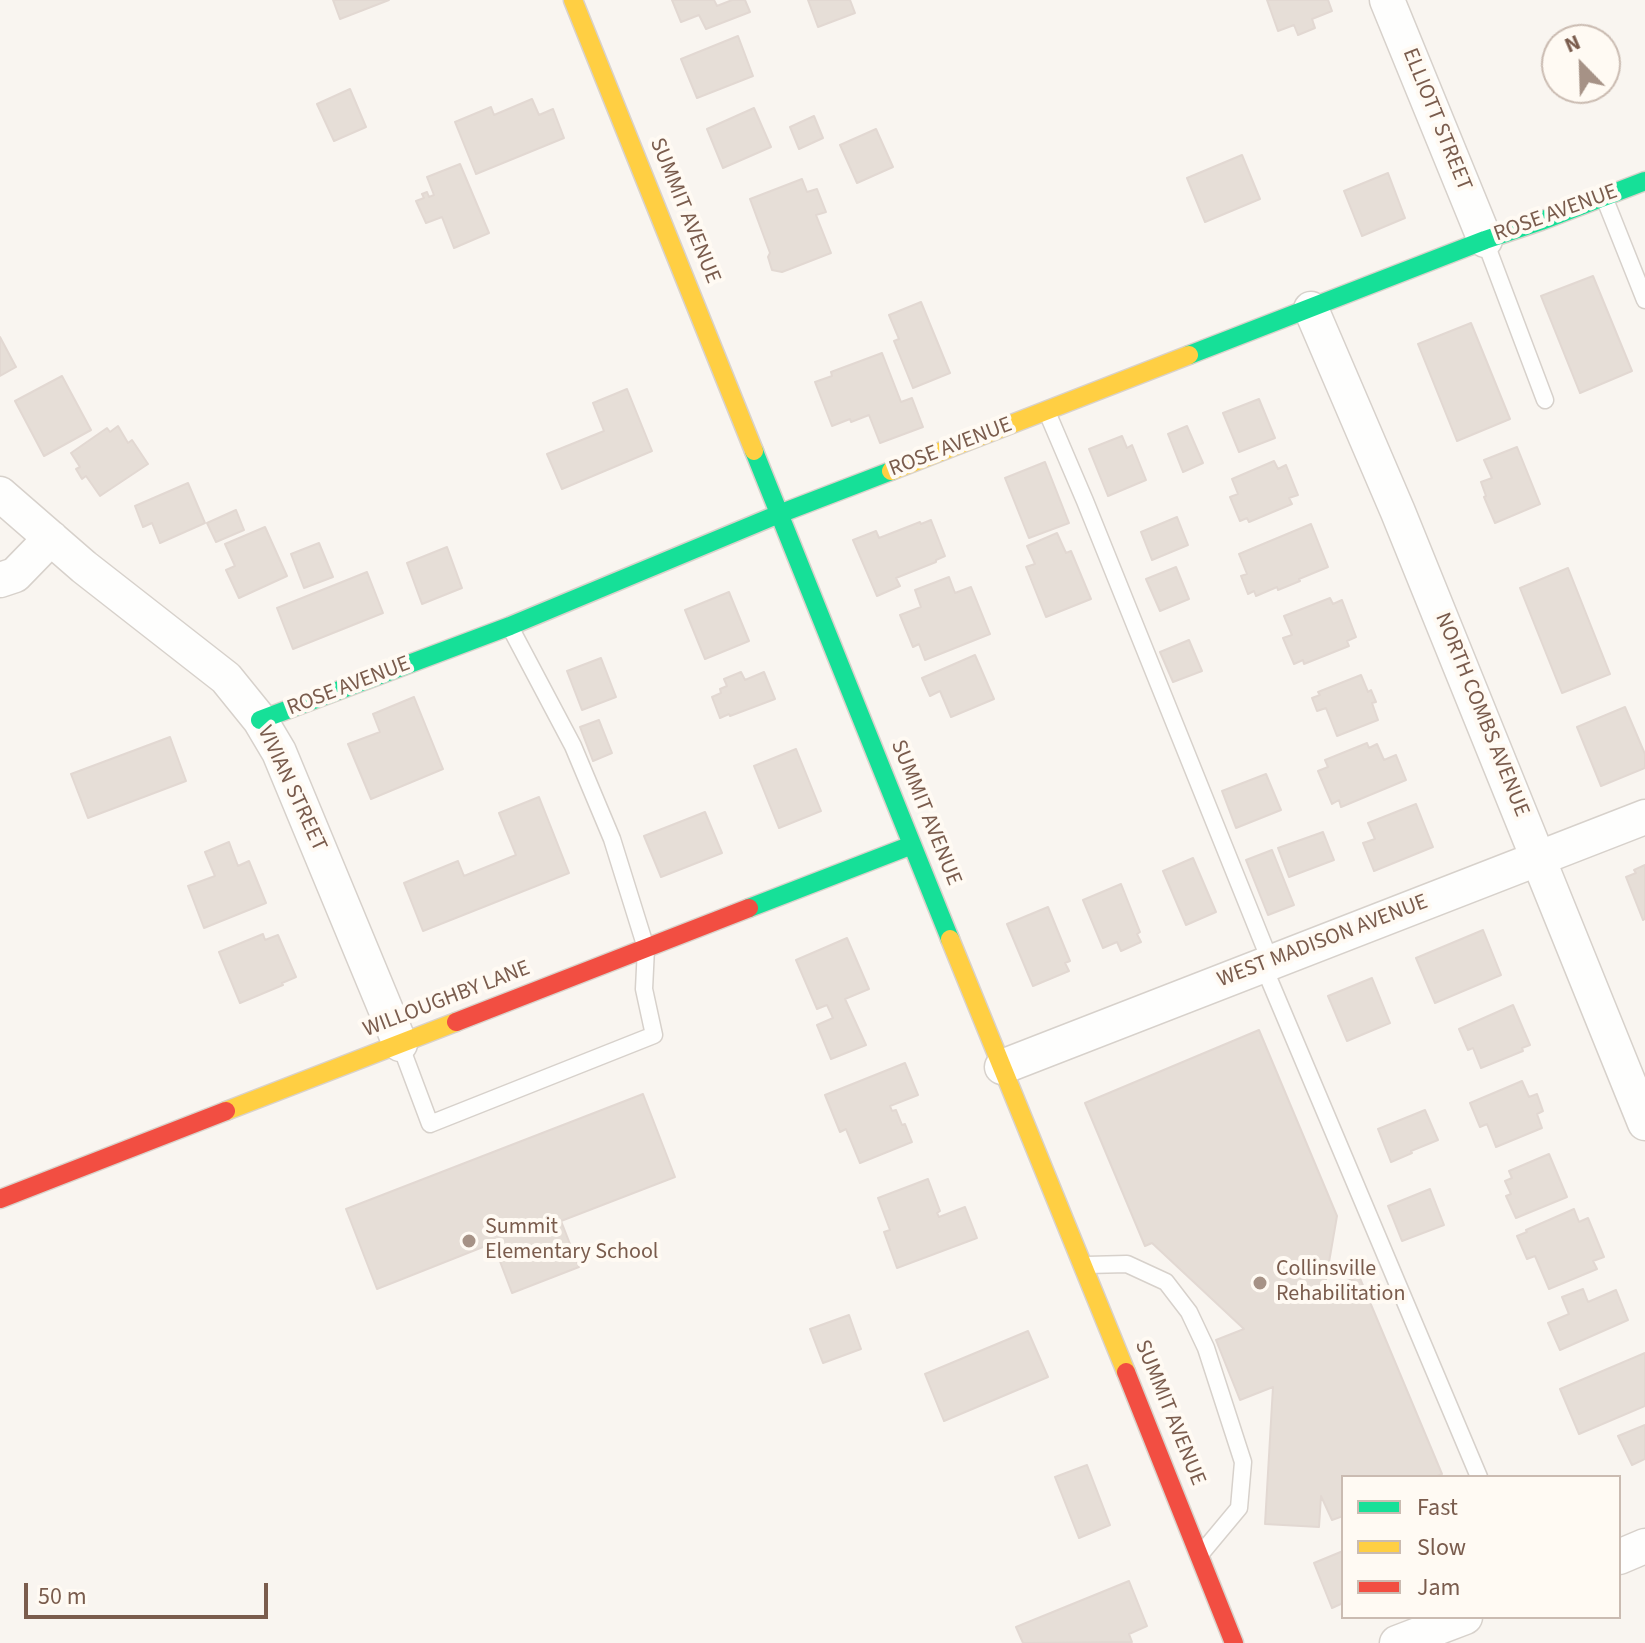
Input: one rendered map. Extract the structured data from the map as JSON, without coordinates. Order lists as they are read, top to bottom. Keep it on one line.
{"streets":{"street":["ELLIOTT STREET","SUMMIT AVENUE","ROSE AVENUE","NORTH COMBS AVENUE","VIVIAN STREET","WEST MADISON AVENUE","WILLOUGHBY LANE"]},"crossings":[["ELLIOTT STREET","ROSE AVENUE"],["SUMMIT AVENUE","ROSE AVENUE"],["SUMMIT AVENUE","WEST MADISON AVENUE"],["SUMMIT AVENUE","WILLOUGHBY LANE"],["ROSE AVENUE","NORTH COMBS AVENUE"],["ROSE AVENUE","VIVIAN STREET"],["NORTH COMBS AVENUE","WEST MADISON AVENUE"],["VIVIAN STREET","WILLOUGHBY LANE"]],"places":["Summit Elementary School","Collinsville Rehabilitation"],"legend":["Fast","Slow","Jam"],"scale_bar":"50 m","north":"top left"}
